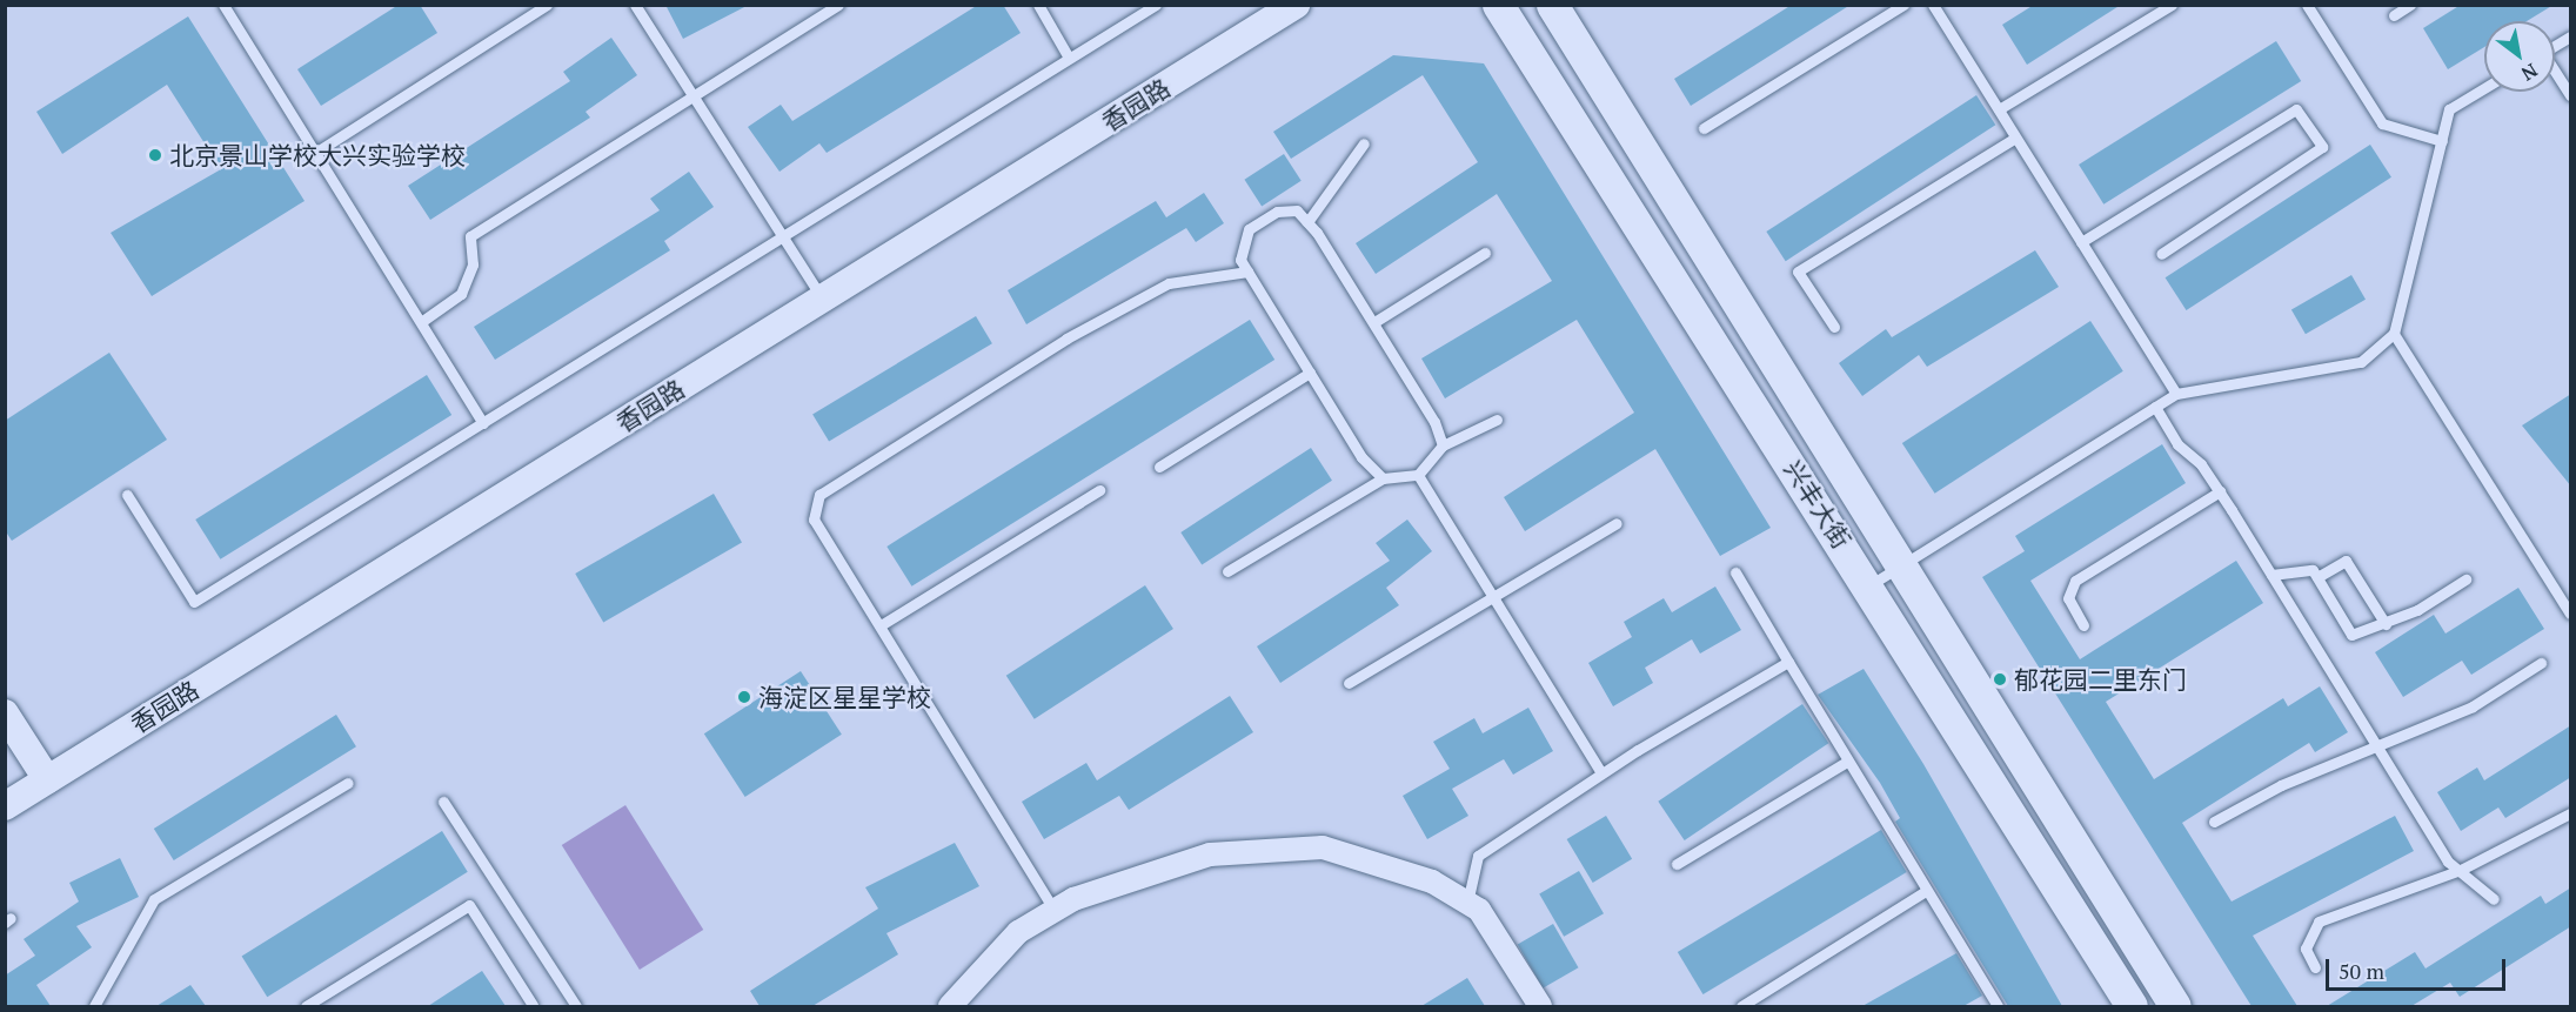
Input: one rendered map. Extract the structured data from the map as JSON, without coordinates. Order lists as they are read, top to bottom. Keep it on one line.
{"streets":{"main road":["兴丰大街"],"street":["香园路"]},"places":["北京景山学校大兴实验学校","郁花园二里东门","海淀区星星学校"],"scale_bar":"50 m","north":"bottom right"}
